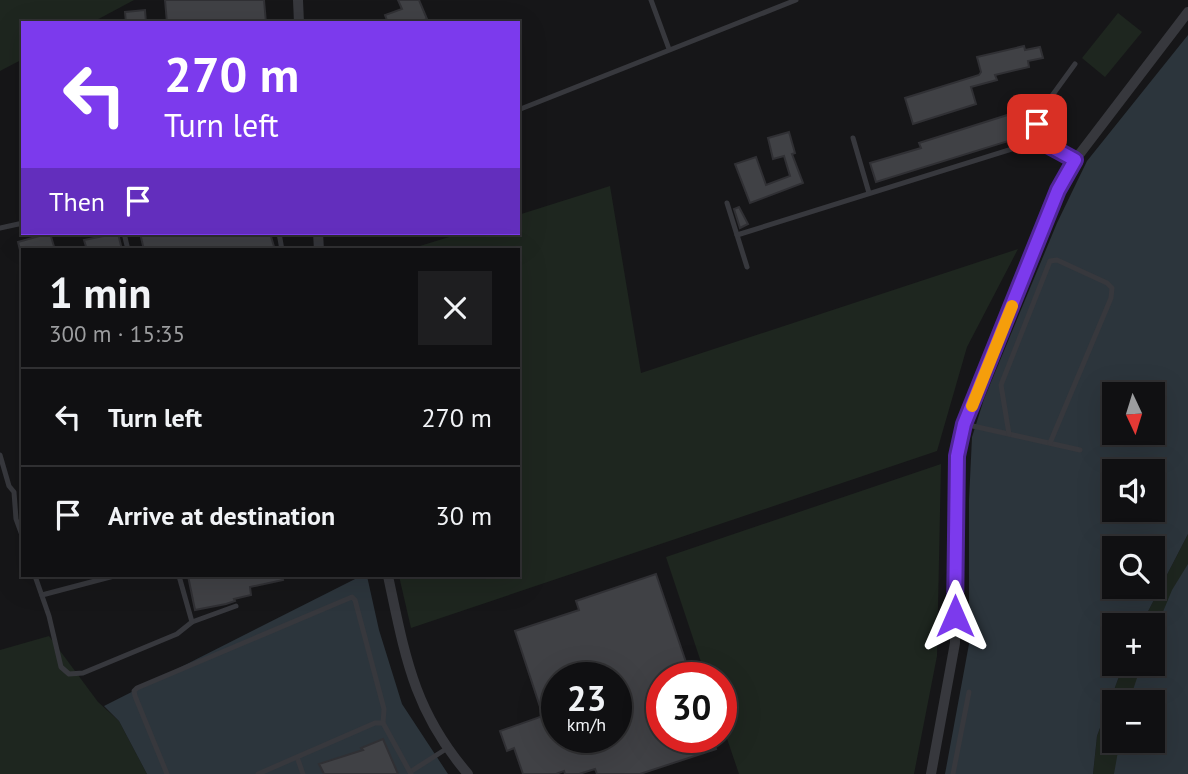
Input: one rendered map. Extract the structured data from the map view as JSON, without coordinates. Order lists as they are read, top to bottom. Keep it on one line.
{"north":"bottom","page":{"turn":["270 m","Turn left"],"then":"Then","heading":["1 min","300 m · 15:35"],"list":[{"name":"Turn left","value":"270 m"},{"name":"Arrive at destination","value":"30 m"}],"map_buttons":["+","−"],"speed":"23 km/h","limit":"30"}}
